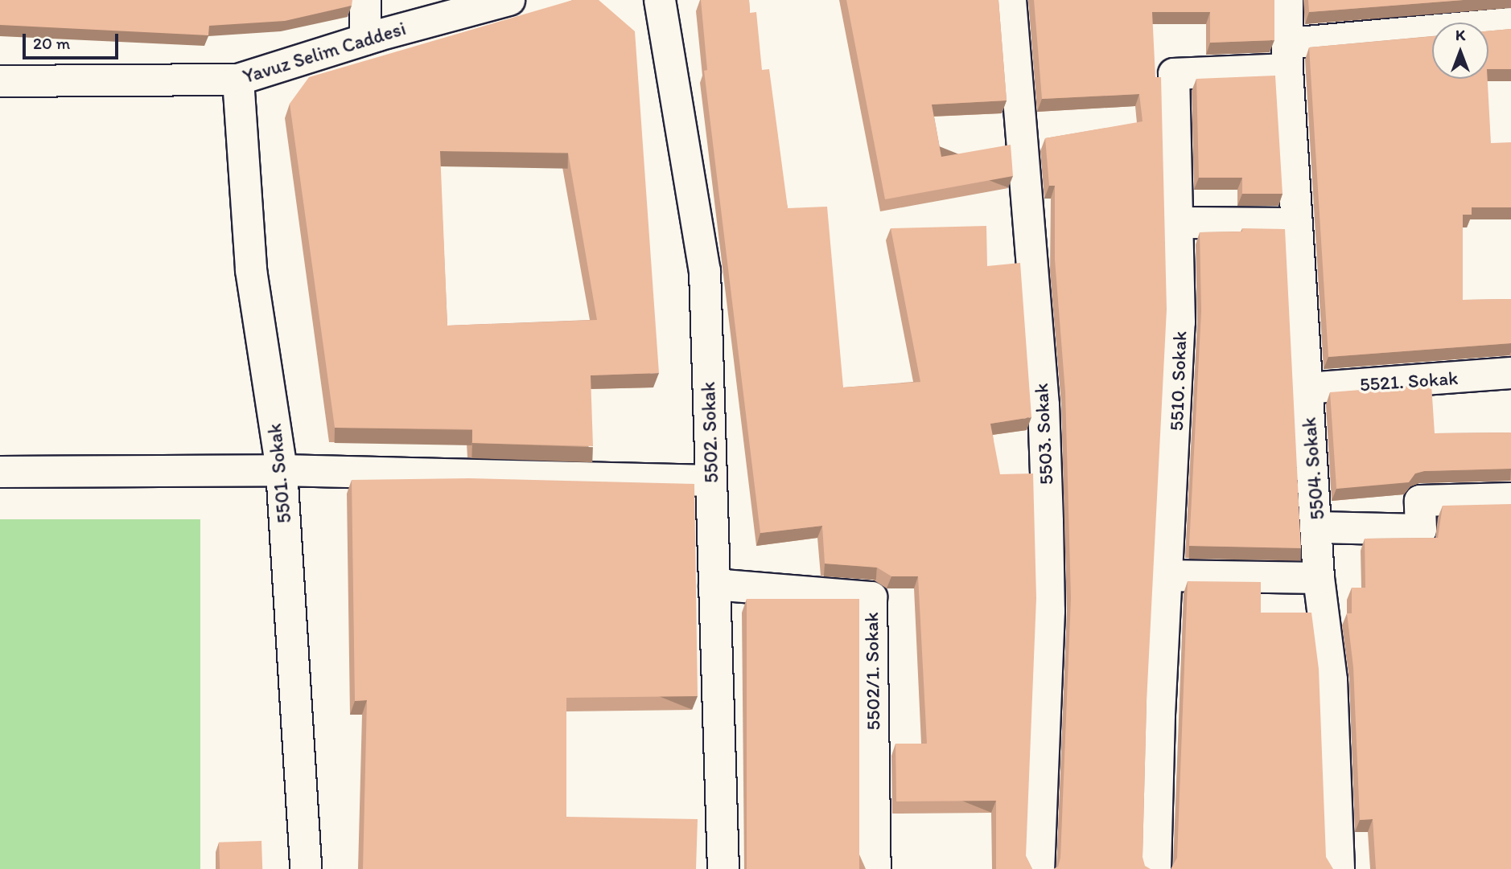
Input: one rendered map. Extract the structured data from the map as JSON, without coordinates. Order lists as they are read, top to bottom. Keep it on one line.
{"streets":{"street":["Yavuz Selim Caddesi","5510. Sokak","5521. Sokak","5502. Sokak","5503. Sokak","5504. Sokak","5501. Sokak","5502/1. Sokak"]},"crossings":[["Yavuz Selim Caddesi","5501. Sokak"],["5510. Sokak","5504. Sokak"],["5521. Sokak","5504. Sokak"],["5502. Sokak","5502/1. Sokak"]],"scale_bar":"20 m","north":"top"}
